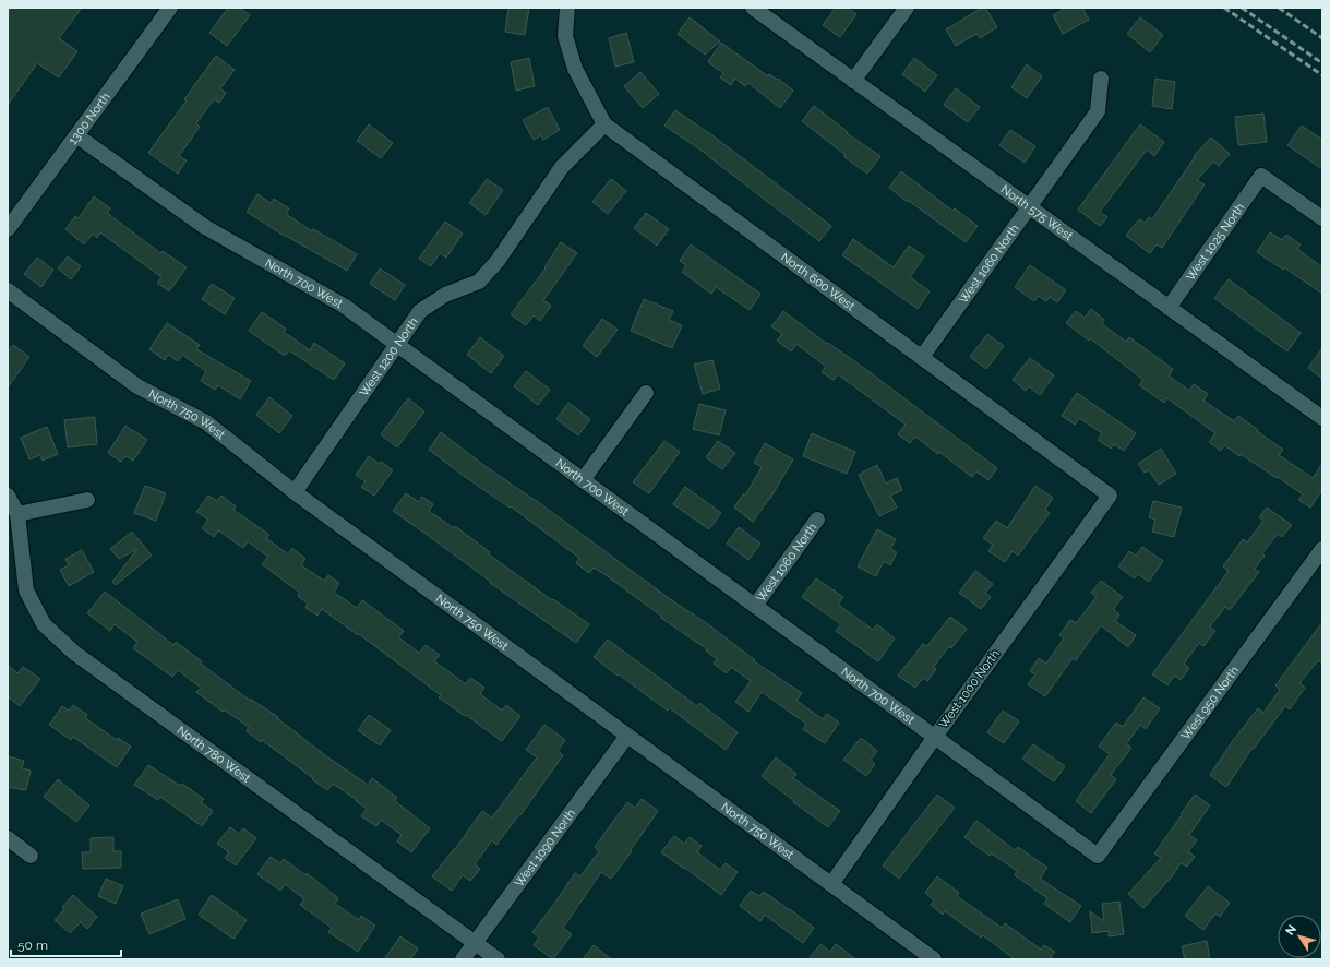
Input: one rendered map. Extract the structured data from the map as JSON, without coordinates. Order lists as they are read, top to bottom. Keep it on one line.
{"streets":{"street":["1300 North","North 575 West","West 1025 North","West 1060 North","North 600 West","North 700 West","West 1200 North","North 750 West","West 1000 North","West 950 North","North 780 West","West 1090 North"]},"crossings":[["1300 North","North 700 West"],["North 575 West","West 1025 North"],["North 575 West","West 1060 North"],["West 1060 North","North 600 West"],["West 1060 North","North 700 West"],["North 600 West","West 1200 North"],["North 600 West","West 1000 North"],["North 700 West","West 1200 North"],["North 700 West","West 1000 North"],["North 700 West","West 950 North"],["West 1200 North","North 750 West"],["North 750 West","West 1000 North"],["North 750 West","West 1090 North"],["North 780 West","West 1090 North"]],"scale_bar":"50 m","north":"top left"}
